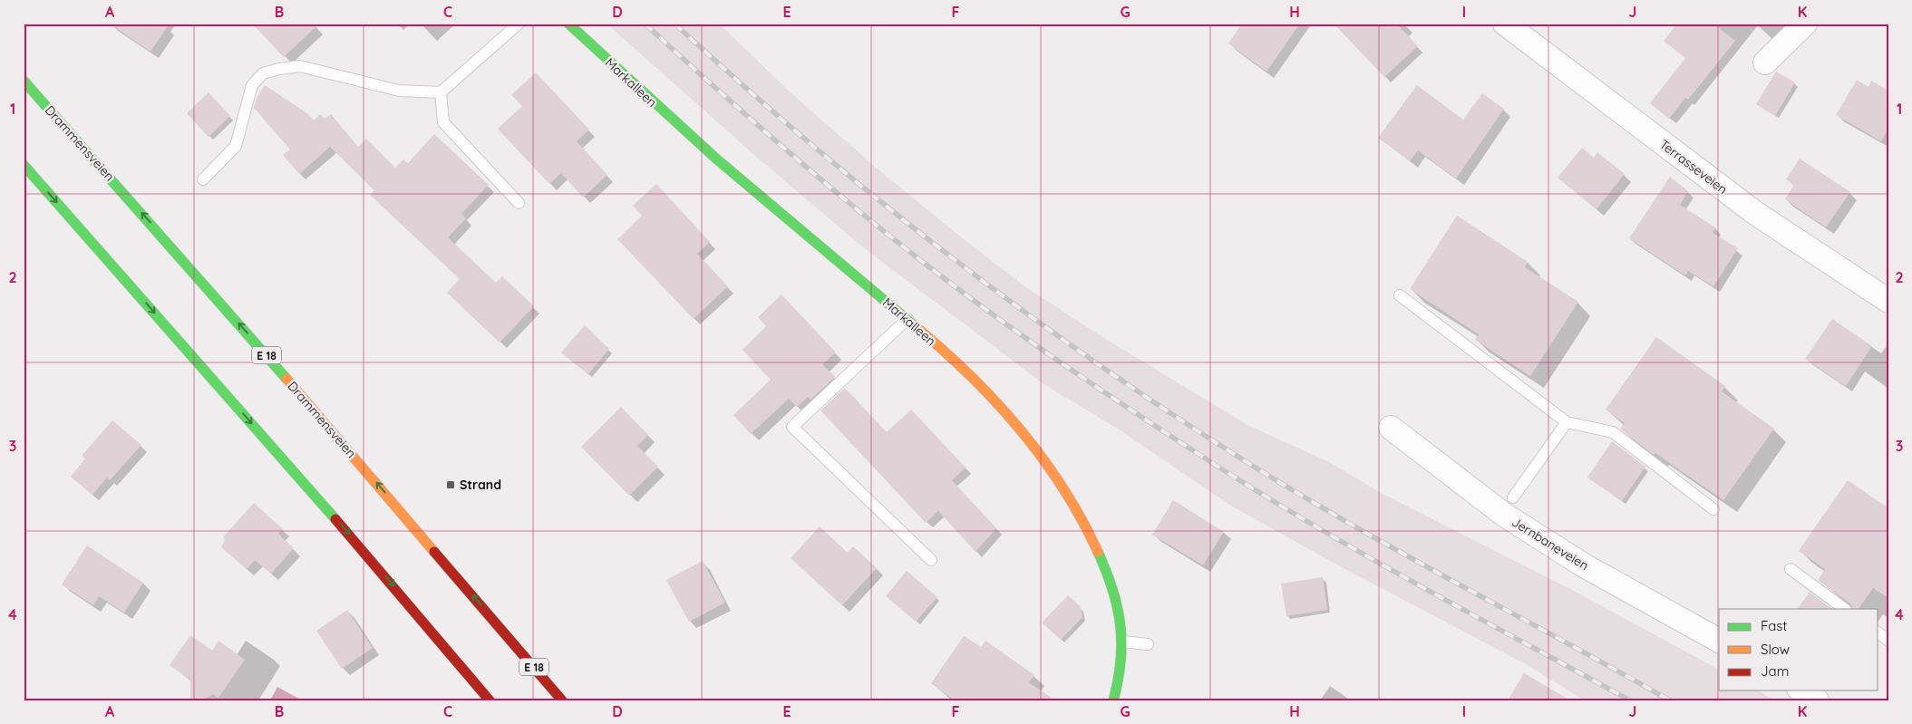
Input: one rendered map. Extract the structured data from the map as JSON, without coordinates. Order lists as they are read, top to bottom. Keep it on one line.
{"streets":{"main road":["Markalleen","Drammensveien","E 18"],"street":["Terrasseveien","Jernbaneveien"]},"places":{"transit":["Strand"]},"legend":["Fast","Slow","Jam"],"grid":{"columns":["A","B","C","D","E","F","G","H","I","J","K"],"rows":["1","2","3","4"]}}
